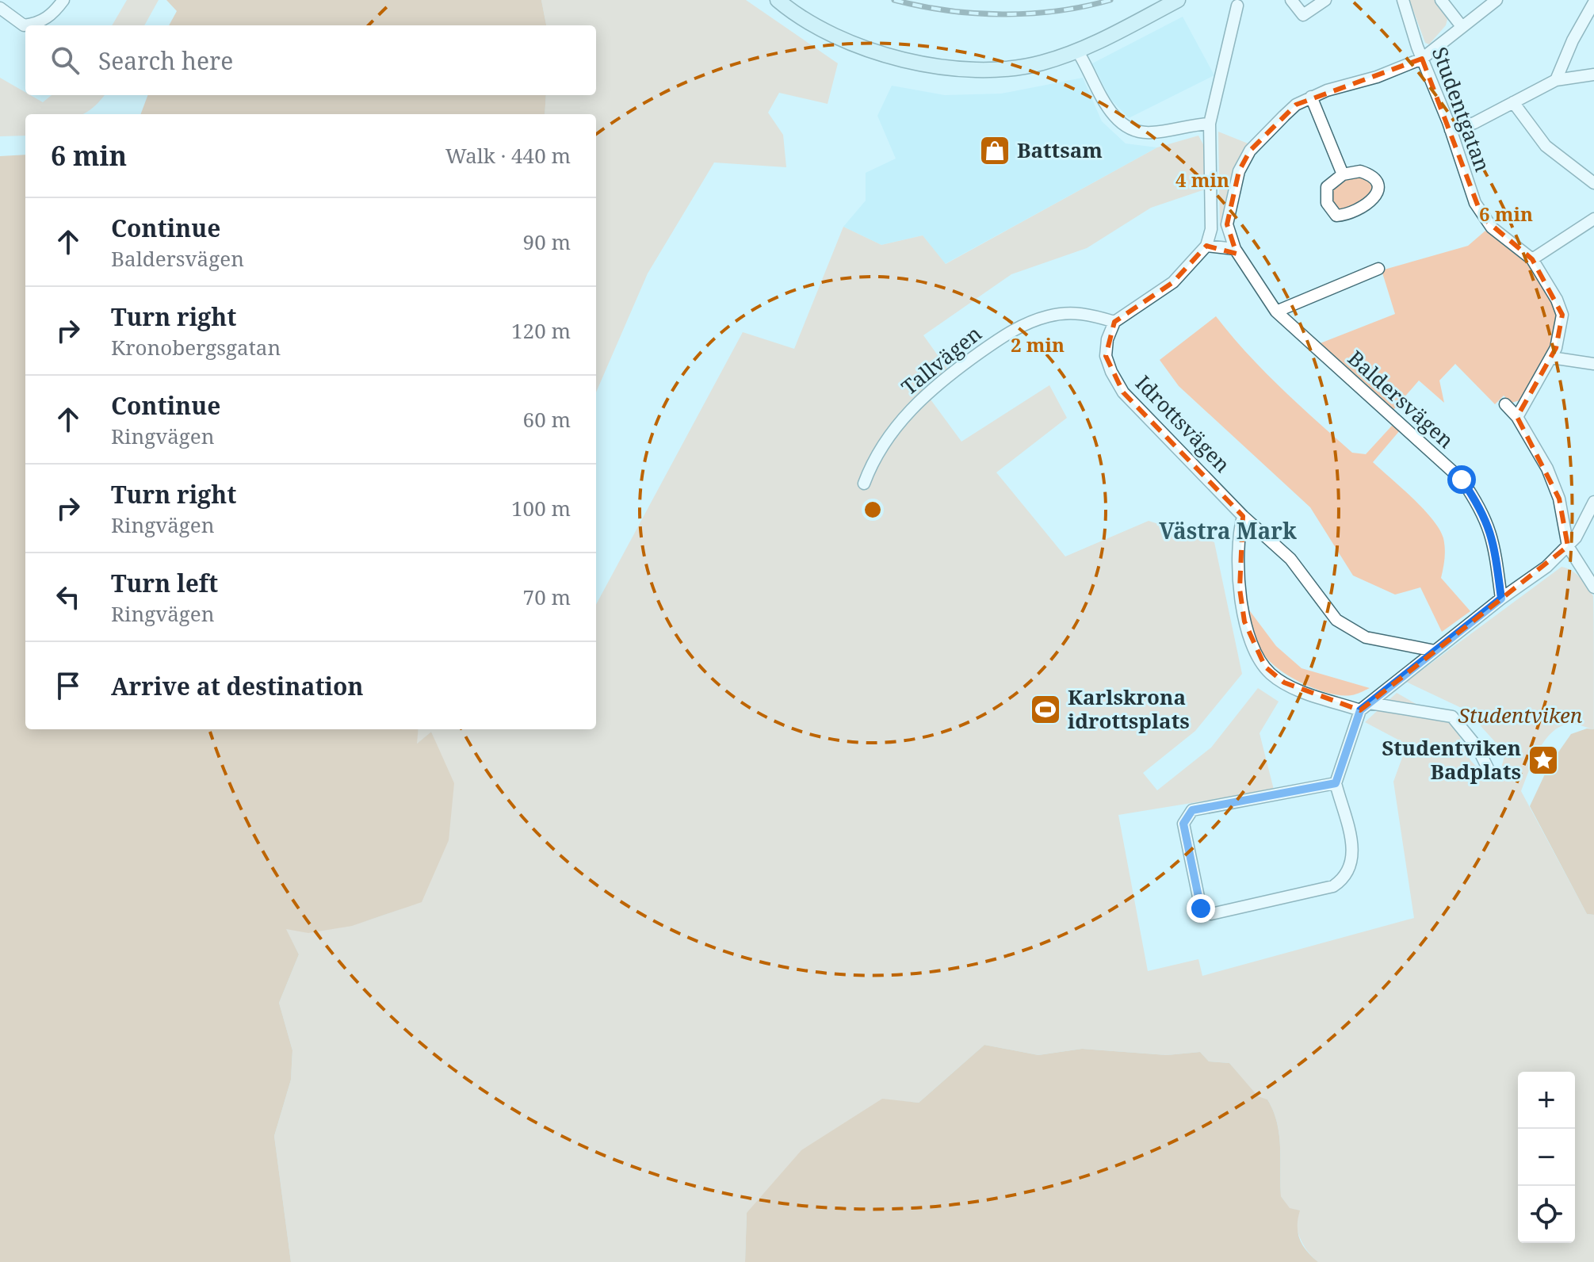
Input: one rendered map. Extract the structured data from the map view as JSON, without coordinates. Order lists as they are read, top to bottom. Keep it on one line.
{"streets":{"street":["Studentgatan","Tallvägen","Baldersvägen","Idrottsvägen"]},"crossings":[["Tallvägen","Idrottsvägen"]],"districts":["Västra Mark"],"parks":["Studentviken"],"places":{"shop":["Battsam"],"sports":["Karlskrona idrottsplats"],"place":["Studentviken Badplats"]},"page":{"search":"Search here","heading":["6 min","Walk · 440 m"],"list":[["Continue","Baldersvägen","90 m"],["Turn right","Kronobergsgatan","120 m"],["Continue","Ringvägen","60 m"],["Turn right","Ringvägen","100 m"],["Turn left","Ringvägen","70 m"],"Arrive at destination"],"map_buttons":["+","−"]},"rings":["4 min","6 min","2 min"]}
